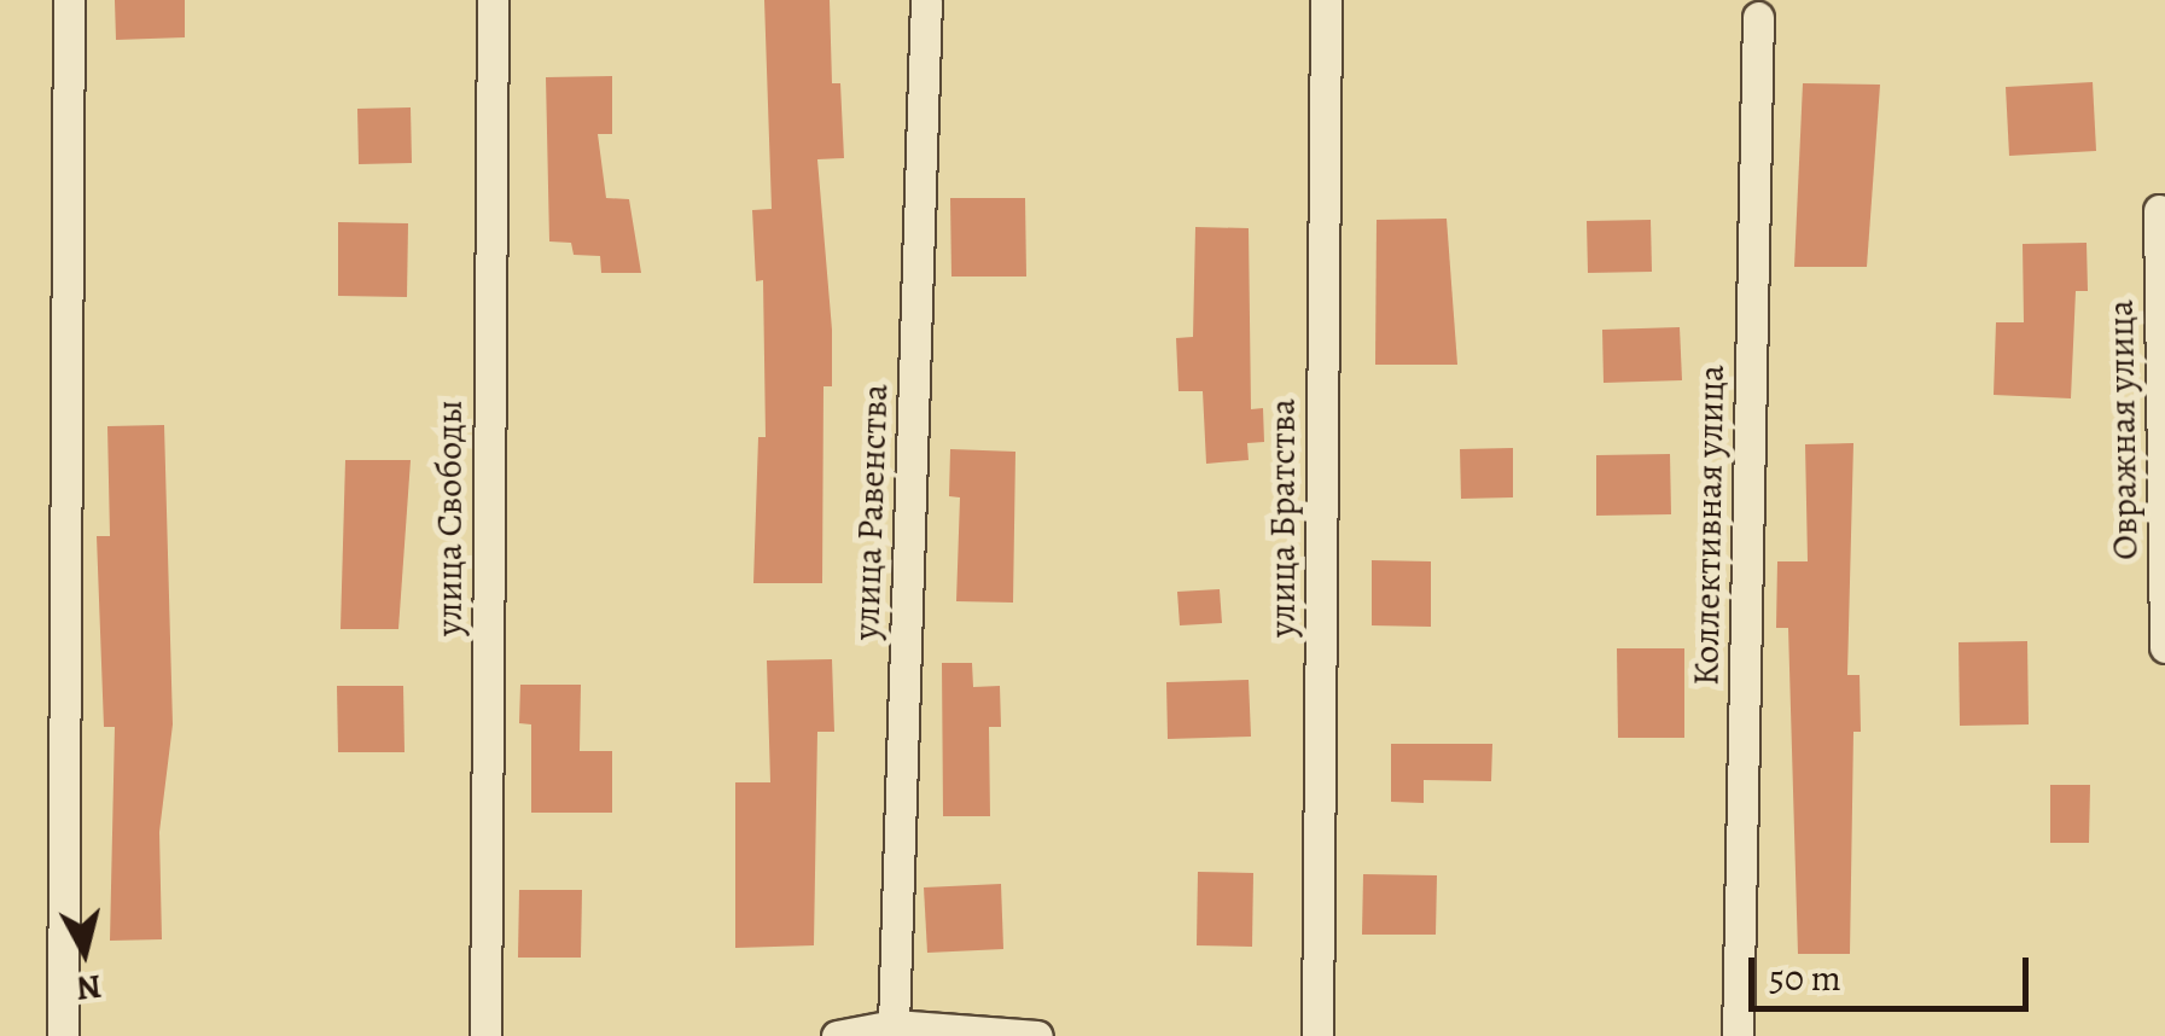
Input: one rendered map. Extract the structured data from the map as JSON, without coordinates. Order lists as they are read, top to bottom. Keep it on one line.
{"streets":{"street":["Овражная улица","улица Равенства","улица Свободы","улица Братства","Коллективная улица"]},"scale_bar":"50 m","north":"bottom"}
